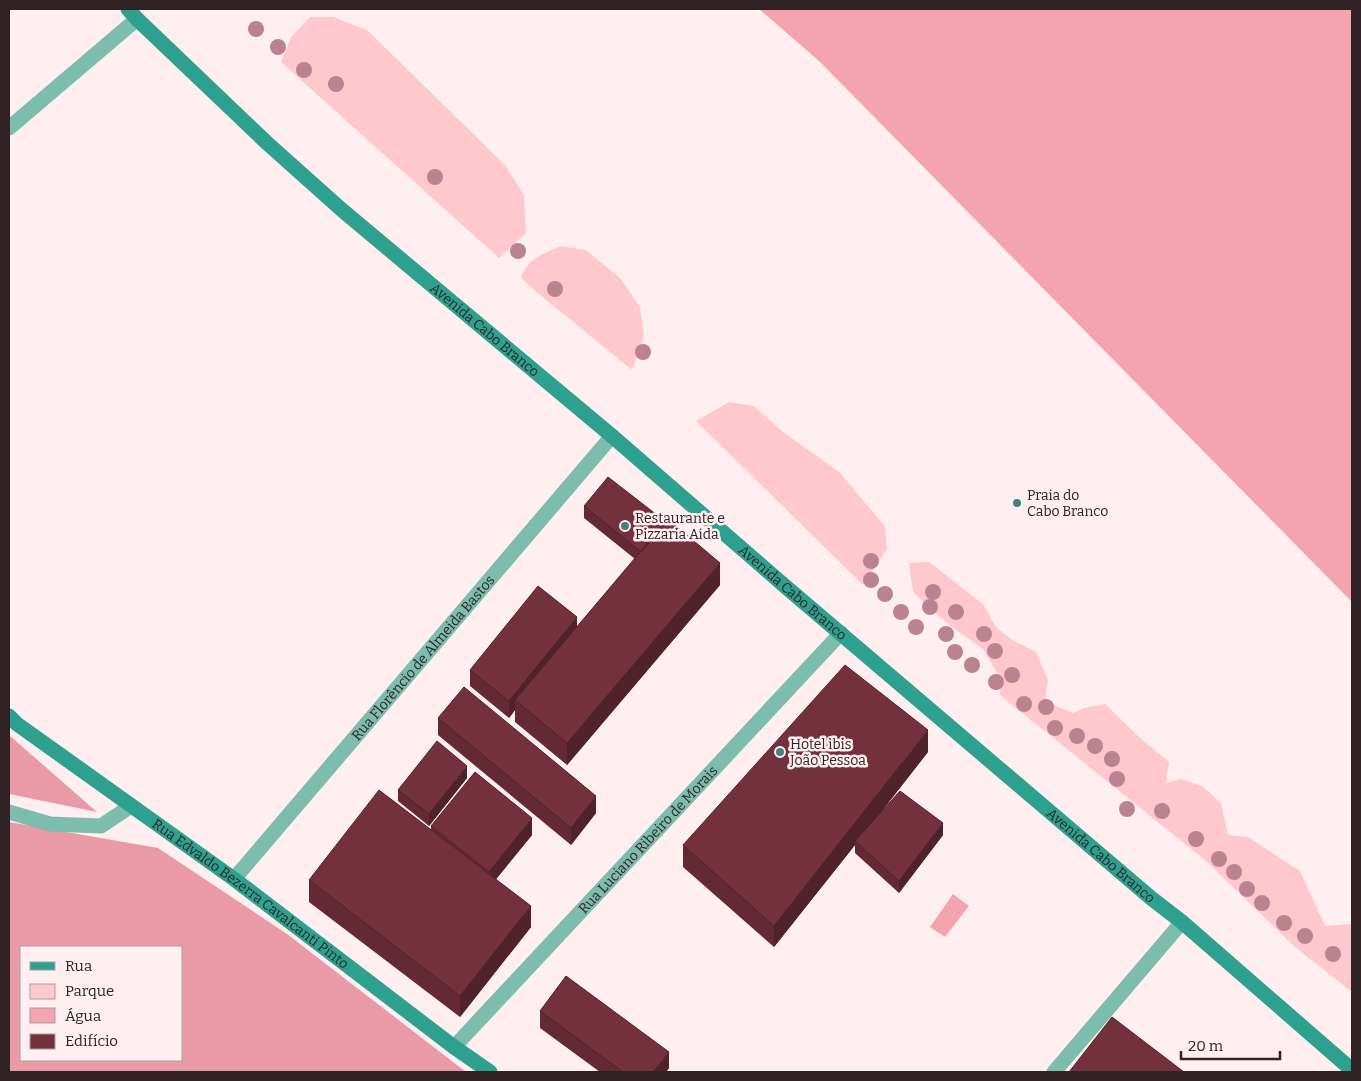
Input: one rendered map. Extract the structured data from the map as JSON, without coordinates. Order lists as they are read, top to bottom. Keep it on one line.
{"streets":{"main road":["Avenida Cabo Branco","Rua Edvaldo Bezerra Cavalcanti Pinto"],"street":["Rua Florêncio de Almeida Bastos","Rua Luciano Ribeiro de Morais"]},"crossings":[["Avenida Cabo Branco","Rua Florêncio de Almeida Bastos"],["Avenida Cabo Branco","Rua Luciano Ribeiro de Morais"],["Rua Florêncio de Almeida Bastos","Rua Edvaldo Bezerra Cavalcanti Pinto"],["Rua Luciano Ribeiro de Morais","Rua Edvaldo Bezerra Cavalcanti Pinto"]],"places":["Praia do Cabo Branco","Restaurante e Pizzaria Aida","Hotel ibis João Pessoa"],"legend":["Rua","Parque","Água","Edifício"],"scale_bar":"20 m"}
